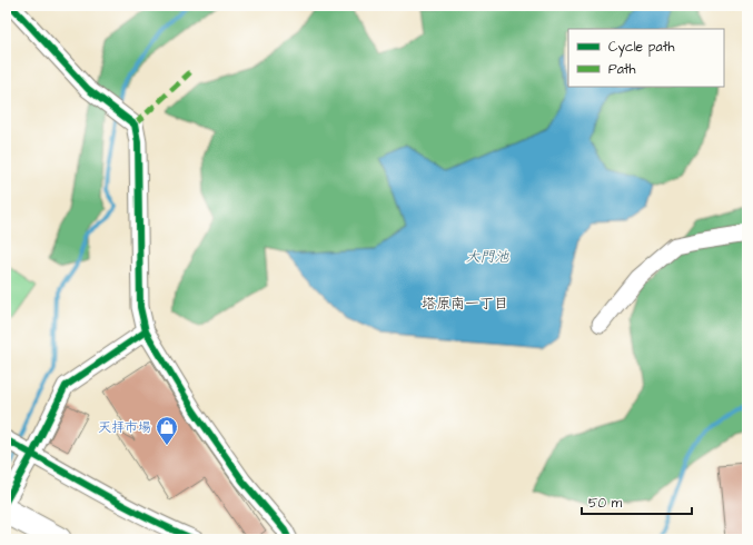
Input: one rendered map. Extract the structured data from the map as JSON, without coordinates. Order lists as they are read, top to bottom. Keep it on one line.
{"districts":["塔原南一丁目"],"water":["大門池"],"places":{"shop":["天拝市場"]},"legend":["Cycle path","Path"],"scale_bar":"50 m"}
